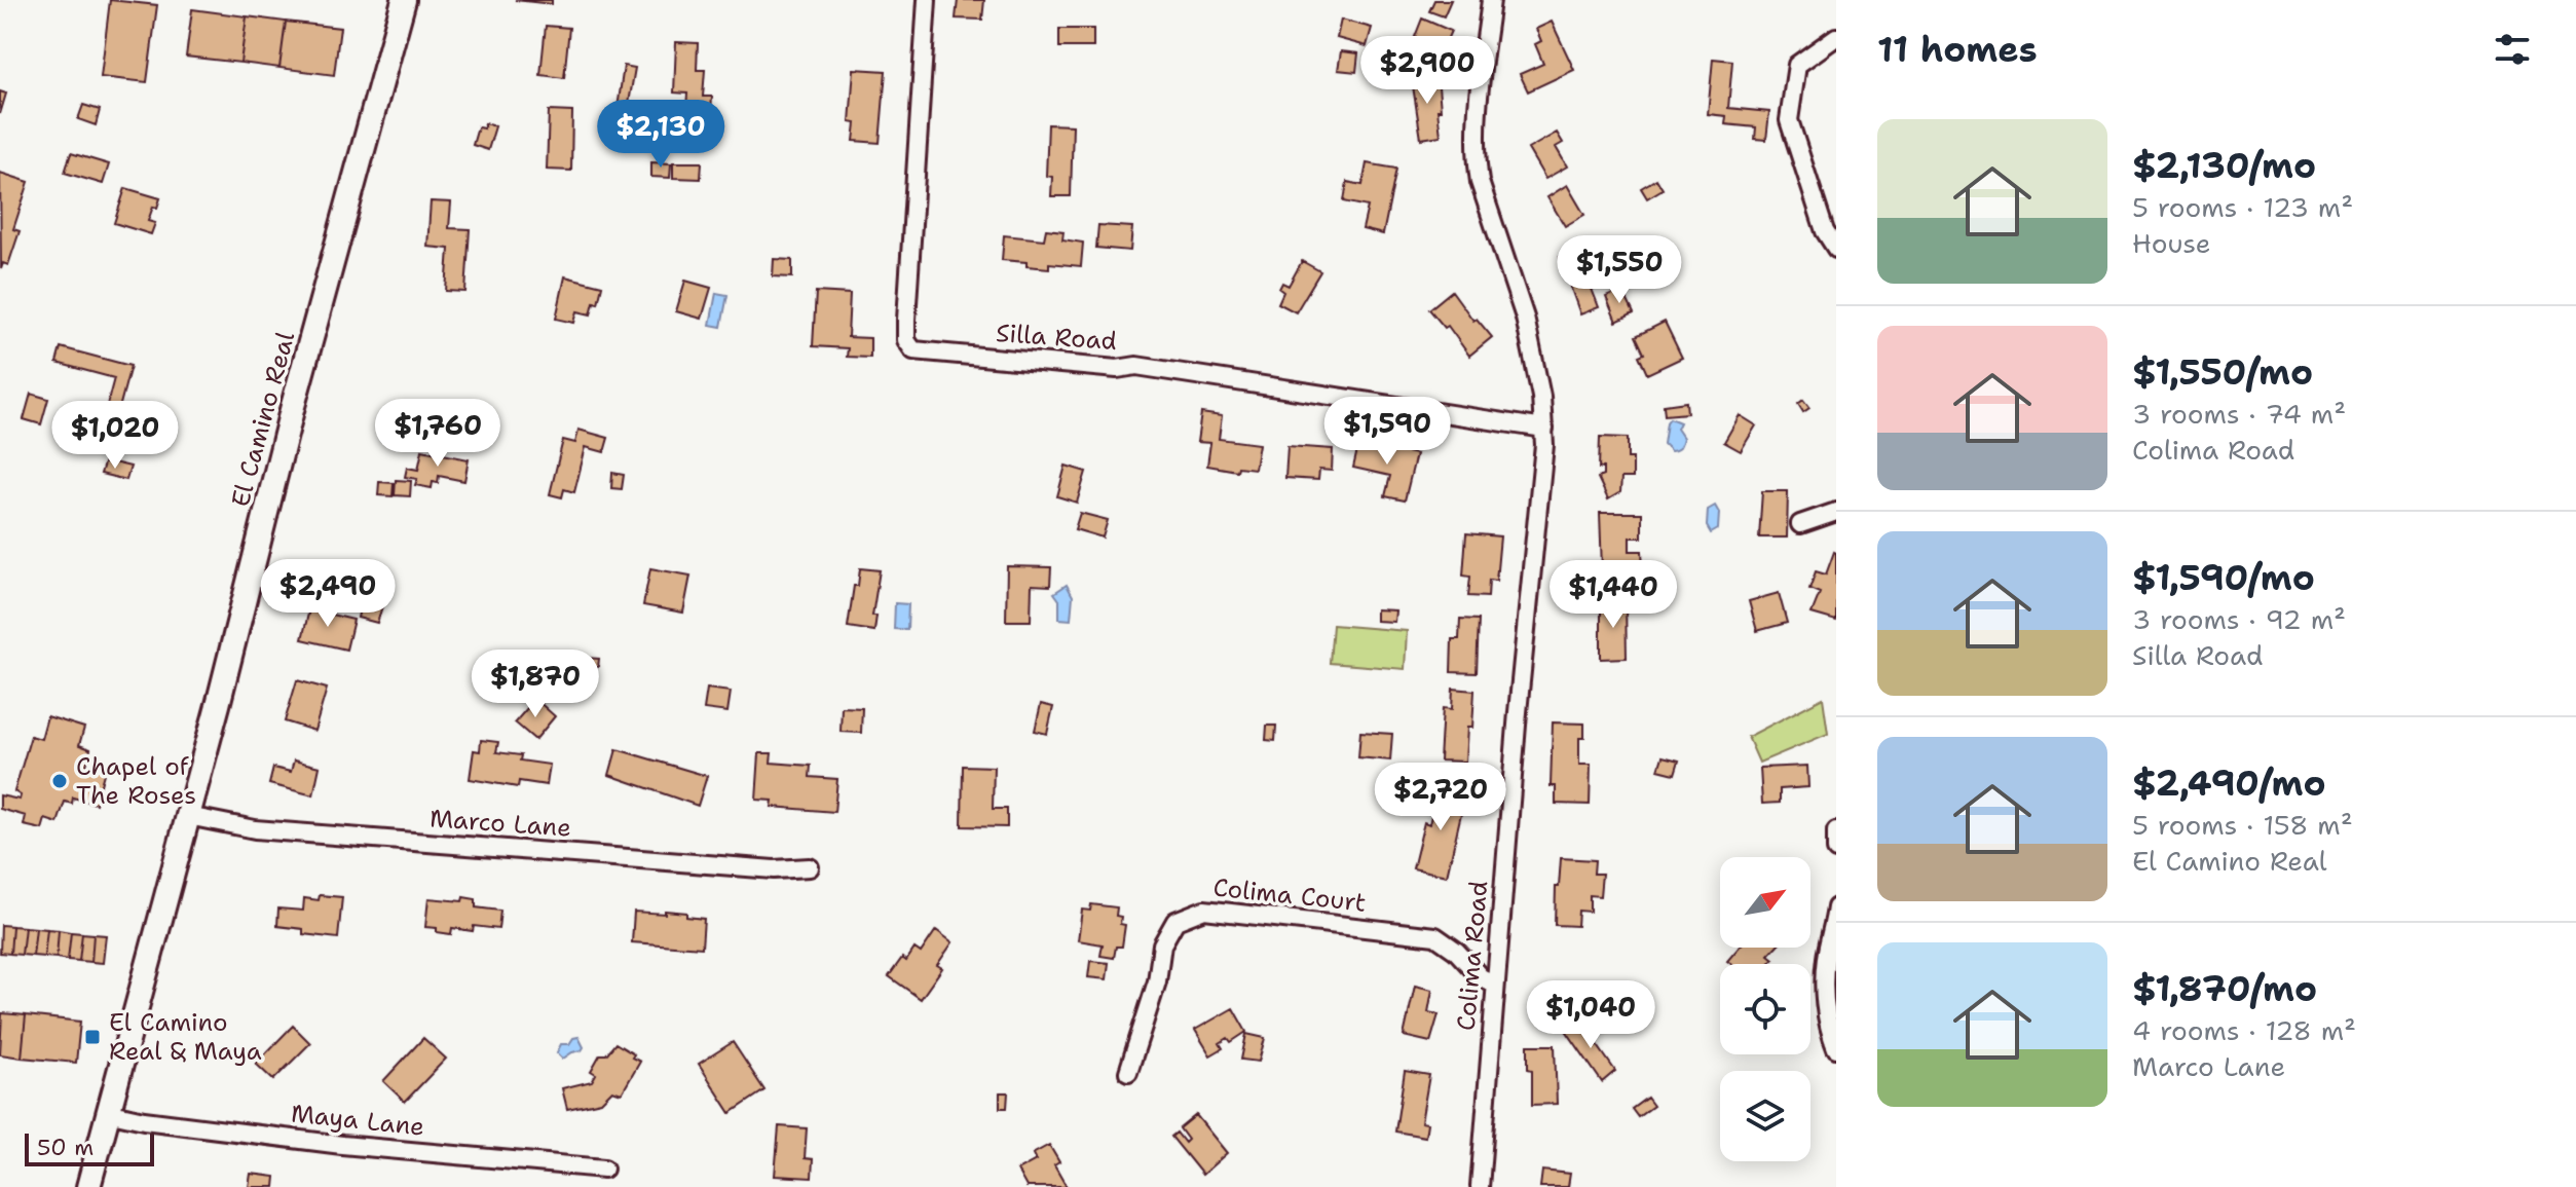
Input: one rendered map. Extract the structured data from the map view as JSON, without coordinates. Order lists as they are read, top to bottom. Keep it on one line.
{"streets":{"main road":["El Camino Real"],"street":["Silla Road","Marco Lane","Colima Court","Colima Road","Maya Lane"]},"crossings":[["Silla Road","Colima Road"],["El Camino Real","Marco Lane"],["El Camino Real","Maya Lane"],["Colima Court","Colima Road"]],"places":{"other":["Chapel of The Roses"],"transit":["El Camino Real & Maya"]},"scale_bar":"50 m","north":"top right","page":{"heading":"11 homes","price":["$2,900","$2,130","$1,550","$1,590","$1,760","$1,020","$2,490","$1,440","$1,870","$2,720","$1,040"],"list":[{"name":"$2,130/mo","note":"5 rooms · 123 m² · House"},{"name":"$1,550/mo","note":"3 rooms · 74 m² · Colima Road"},{"name":"$1,590/mo","note":"3 rooms · 92 m² · Silla Road"},{"name":"$2,490/mo","note":"5 rooms · 158 m² · El Camino Real"},{"name":"$1,870/mo","note":"4 rooms · 128 m² · Marco Lane"}],"scale":"50 m"}}
